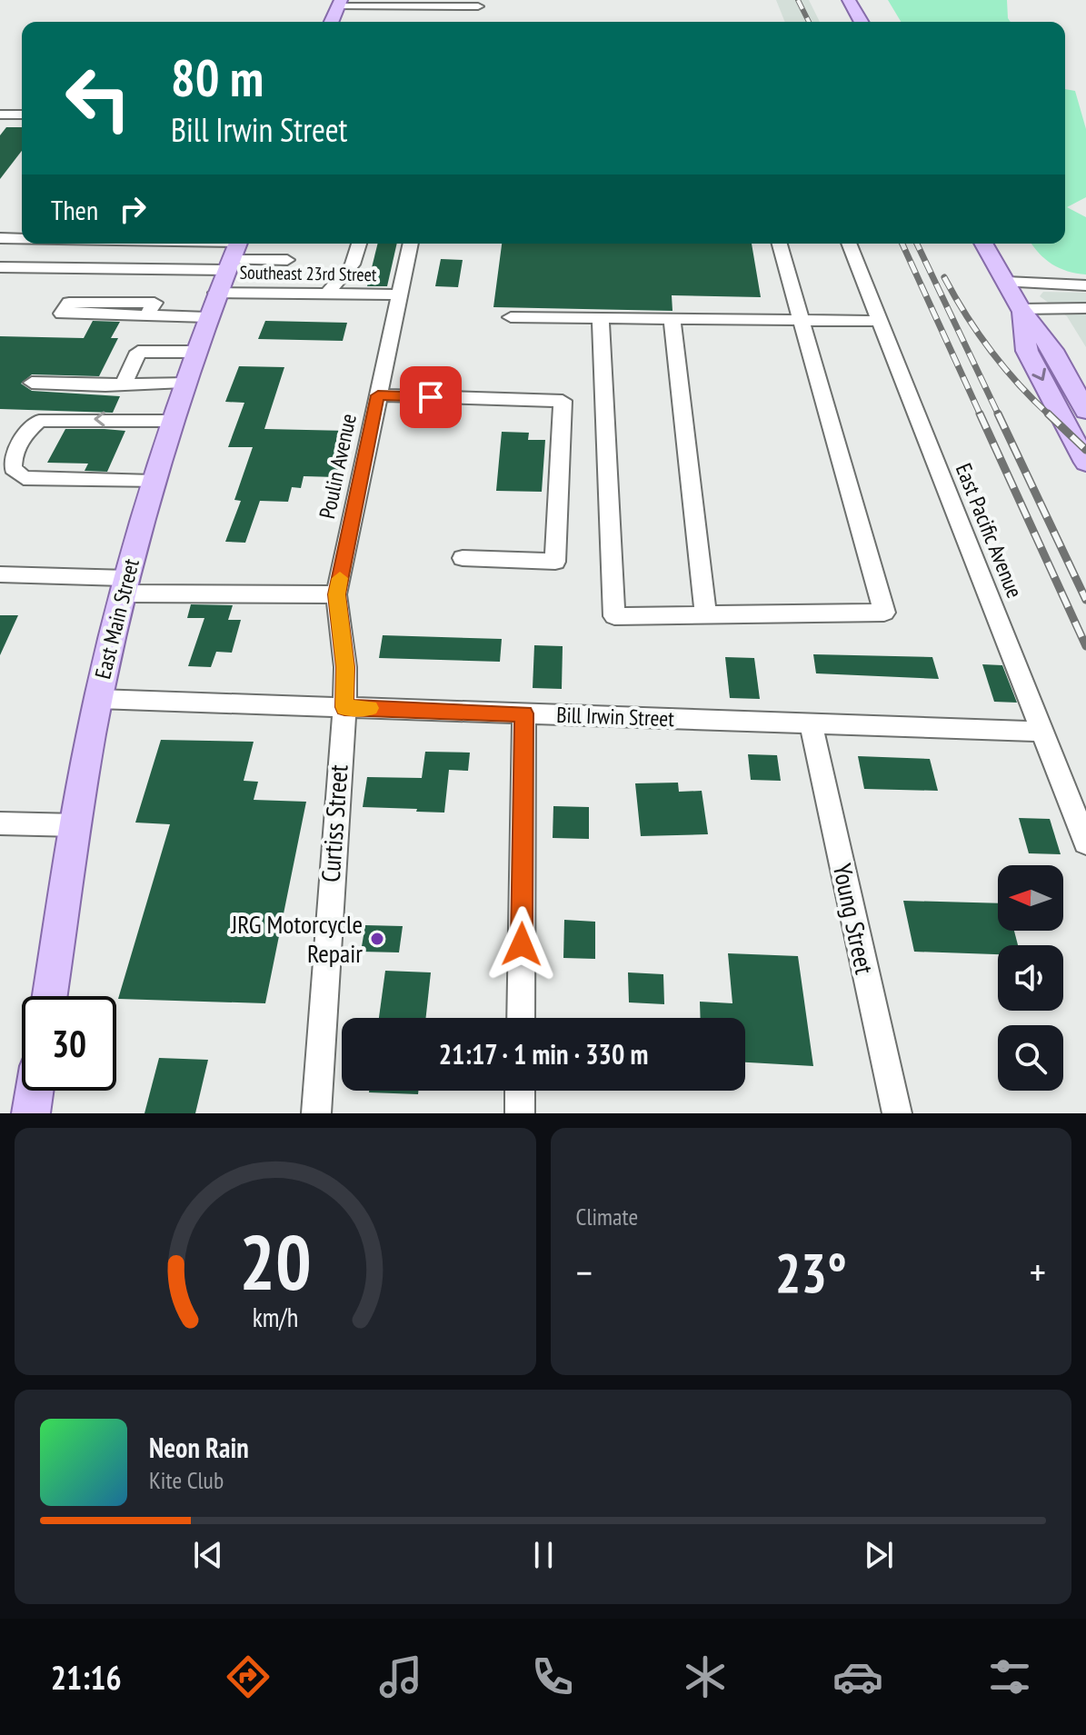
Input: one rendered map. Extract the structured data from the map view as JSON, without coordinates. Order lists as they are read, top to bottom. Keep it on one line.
{"streets":{"main road":["East Main Street"],"street":["Southeast 23rd Street","Poulin Avenue","East Pacific Avenue","Bill Irwin Street","Curtiss Street","Young Street"]},"crossings":[["Southeast 23rd Street","Poulin Avenue"],["Southeast 23rd Street","East Main Street"],["Poulin Avenue","Bill Irwin Street"],["Poulin Avenue","Curtiss Street"],["East Pacific Avenue","Bill Irwin Street"],["East Main Street","Bill Irwin Street"],["Bill Irwin Street","Curtiss Street"],["Bill Irwin Street","Young Street"]],"places":["JRG Motorcycle Repair"],"north":"left","page":{"turn":["80 m","Bill Irwin Street"],"then":"Then","limit":"30","trip":"21:17 · 1 min · 330 m","tile":"Climate","heat":["−","23°","+"],"song":["Neon Rain","Kite Club"],"tabs":"21:16","gauge":["20","km/h"]}}
